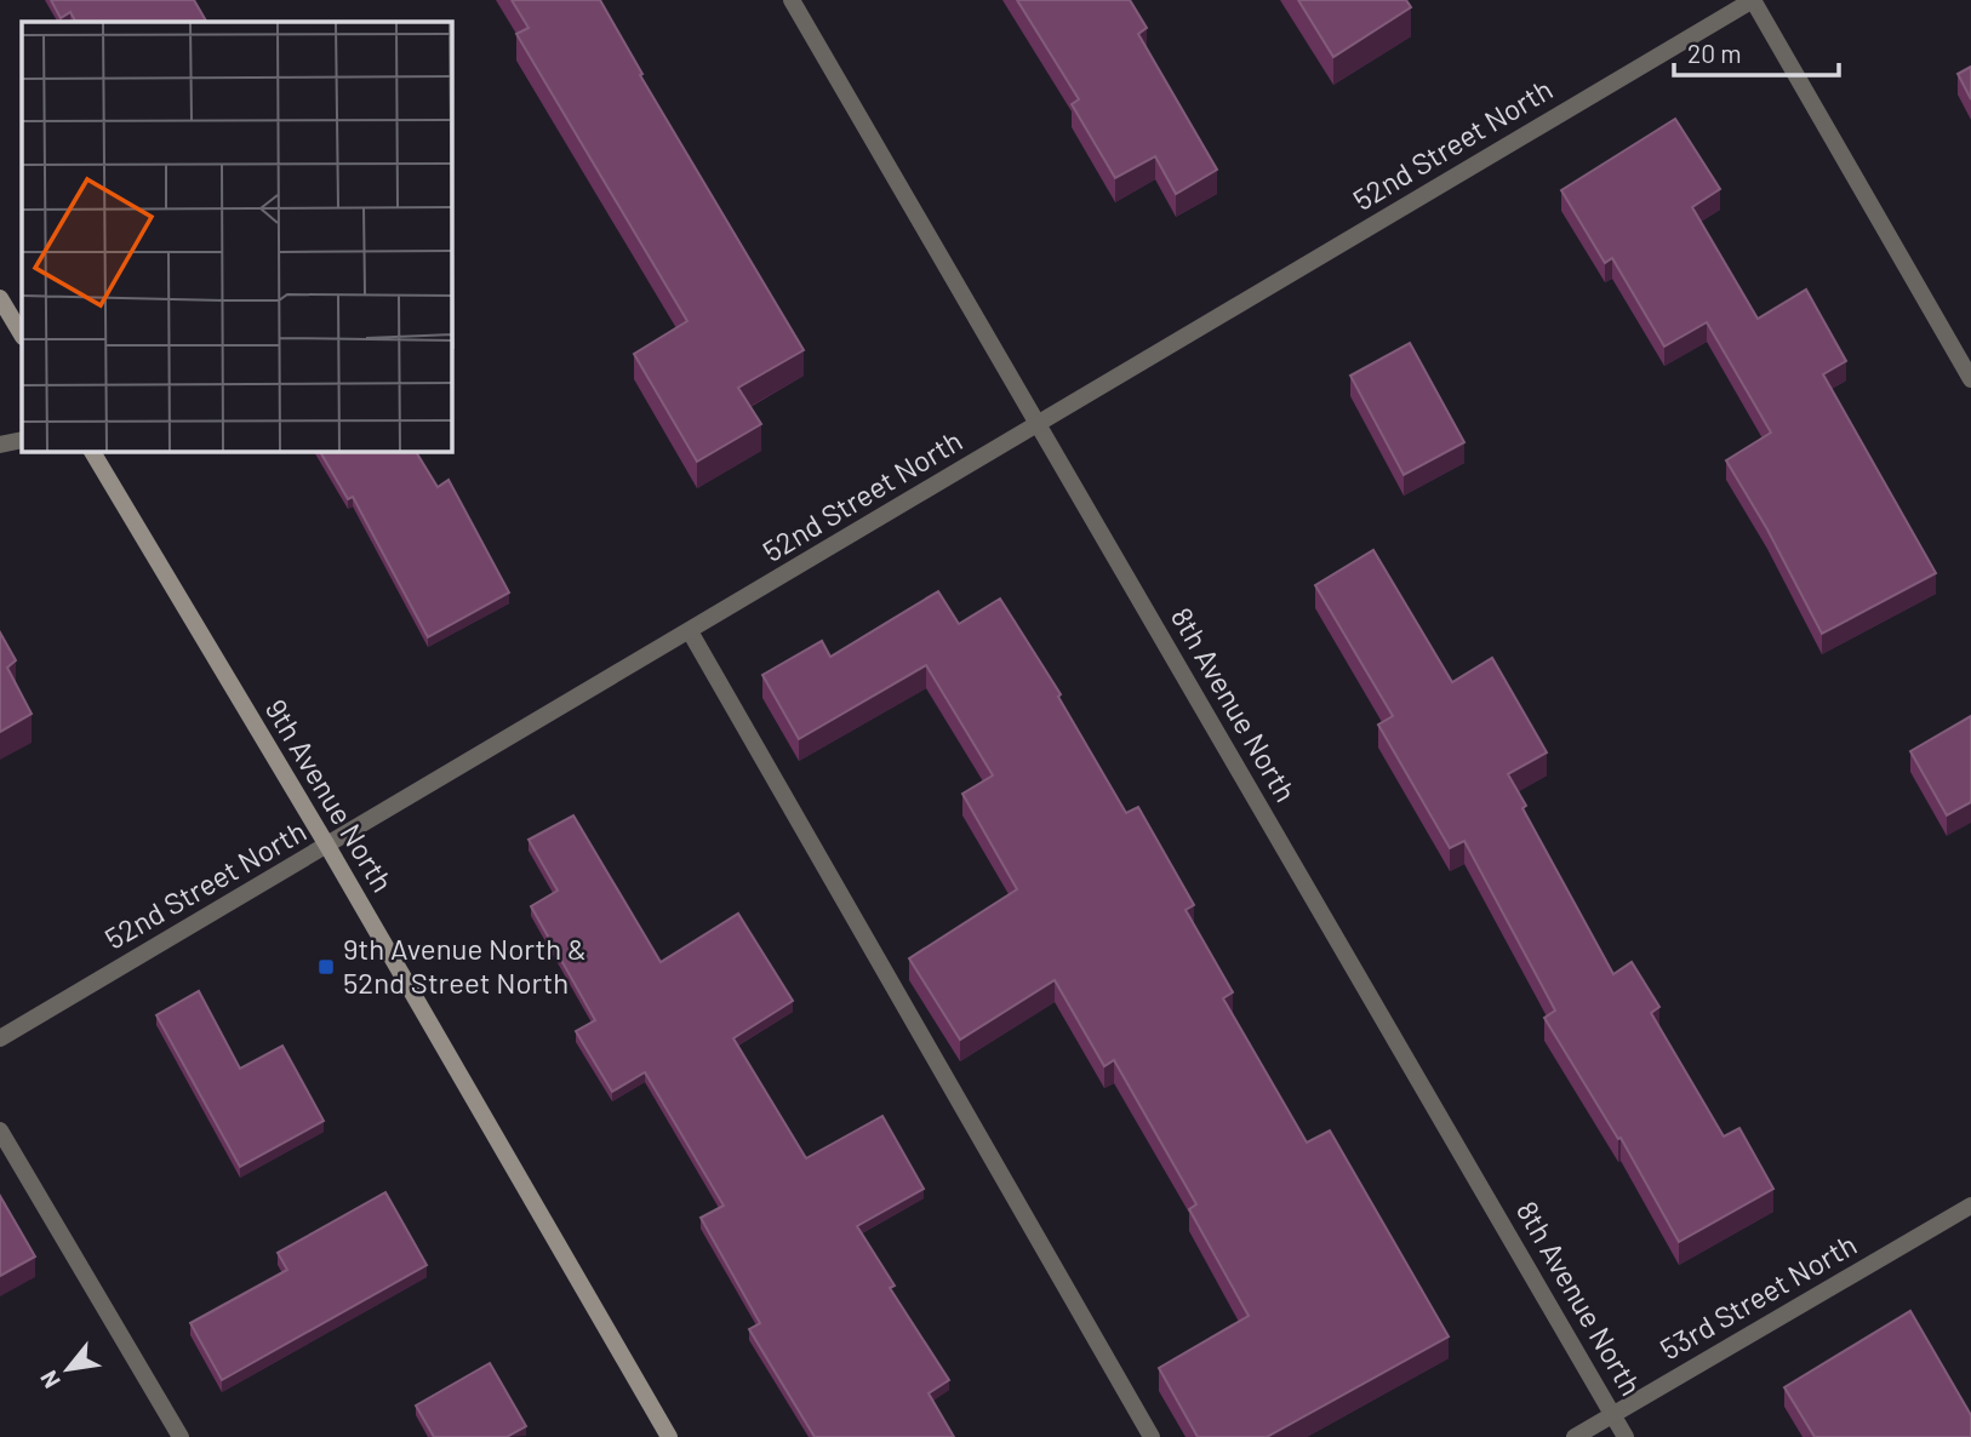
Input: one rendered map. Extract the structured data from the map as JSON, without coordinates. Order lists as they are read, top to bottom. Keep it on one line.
{"streets":{"street":["52nd Street North","8th Avenue North","9th Avenue North","53rd Street North"]},"crossings":[["52nd Street North","8th Avenue North"],["52nd Street North","9th Avenue North"],["8th Avenue North","53rd Street North"]],"places":{"transit":["9th Avenue North & 52nd Street North"]},"scale_bar":"20 m","north":"bottom left"}
